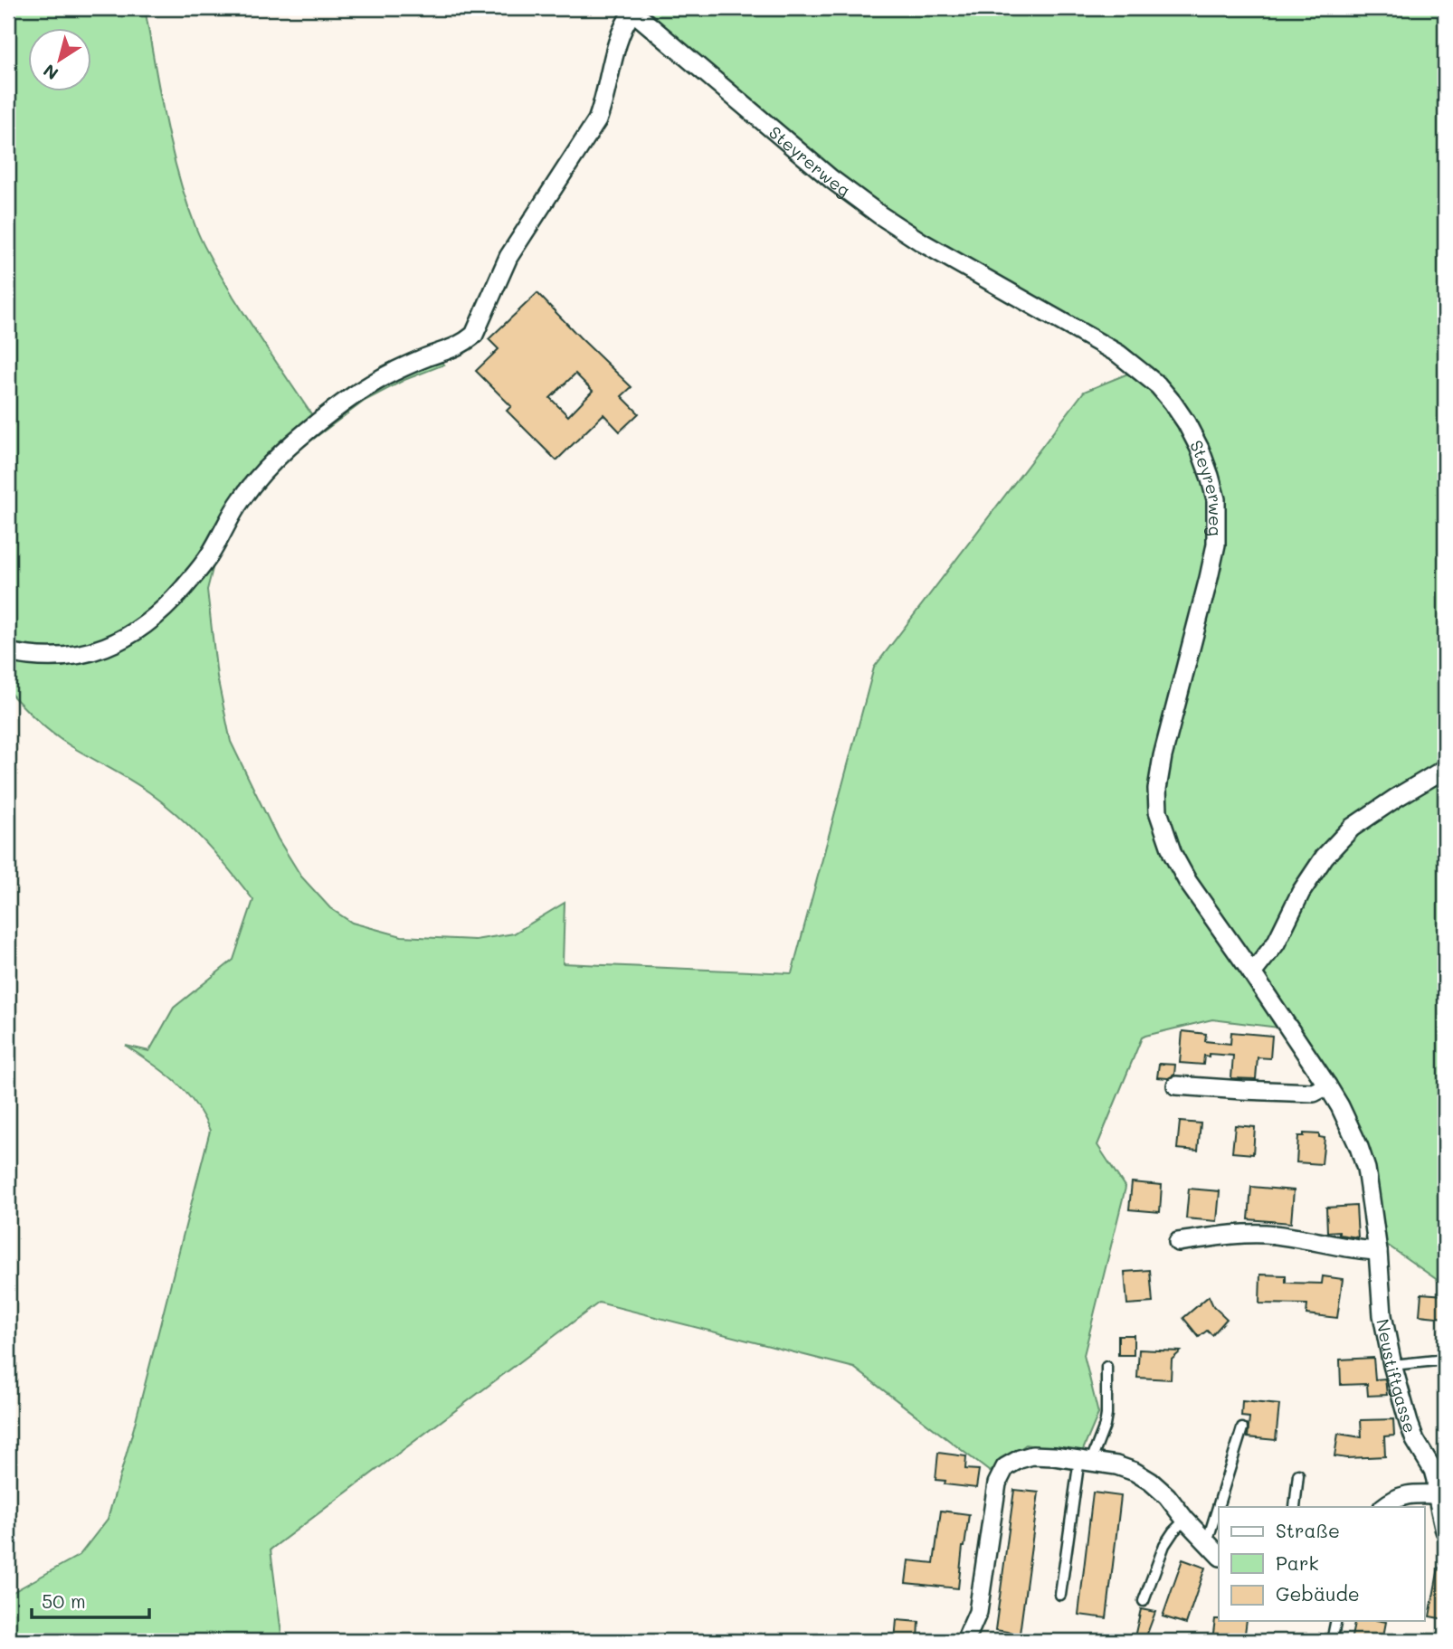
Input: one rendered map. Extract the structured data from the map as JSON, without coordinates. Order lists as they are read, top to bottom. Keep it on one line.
{"streets":{"street":["Steyrerweg","Neustiftgasse"]},"crossings":[["Steyrerweg","Neustiftgasse"]],"legend":["Straße","Park","Gebäude"],"scale_bar":"50 m","north":"bottom left"}
